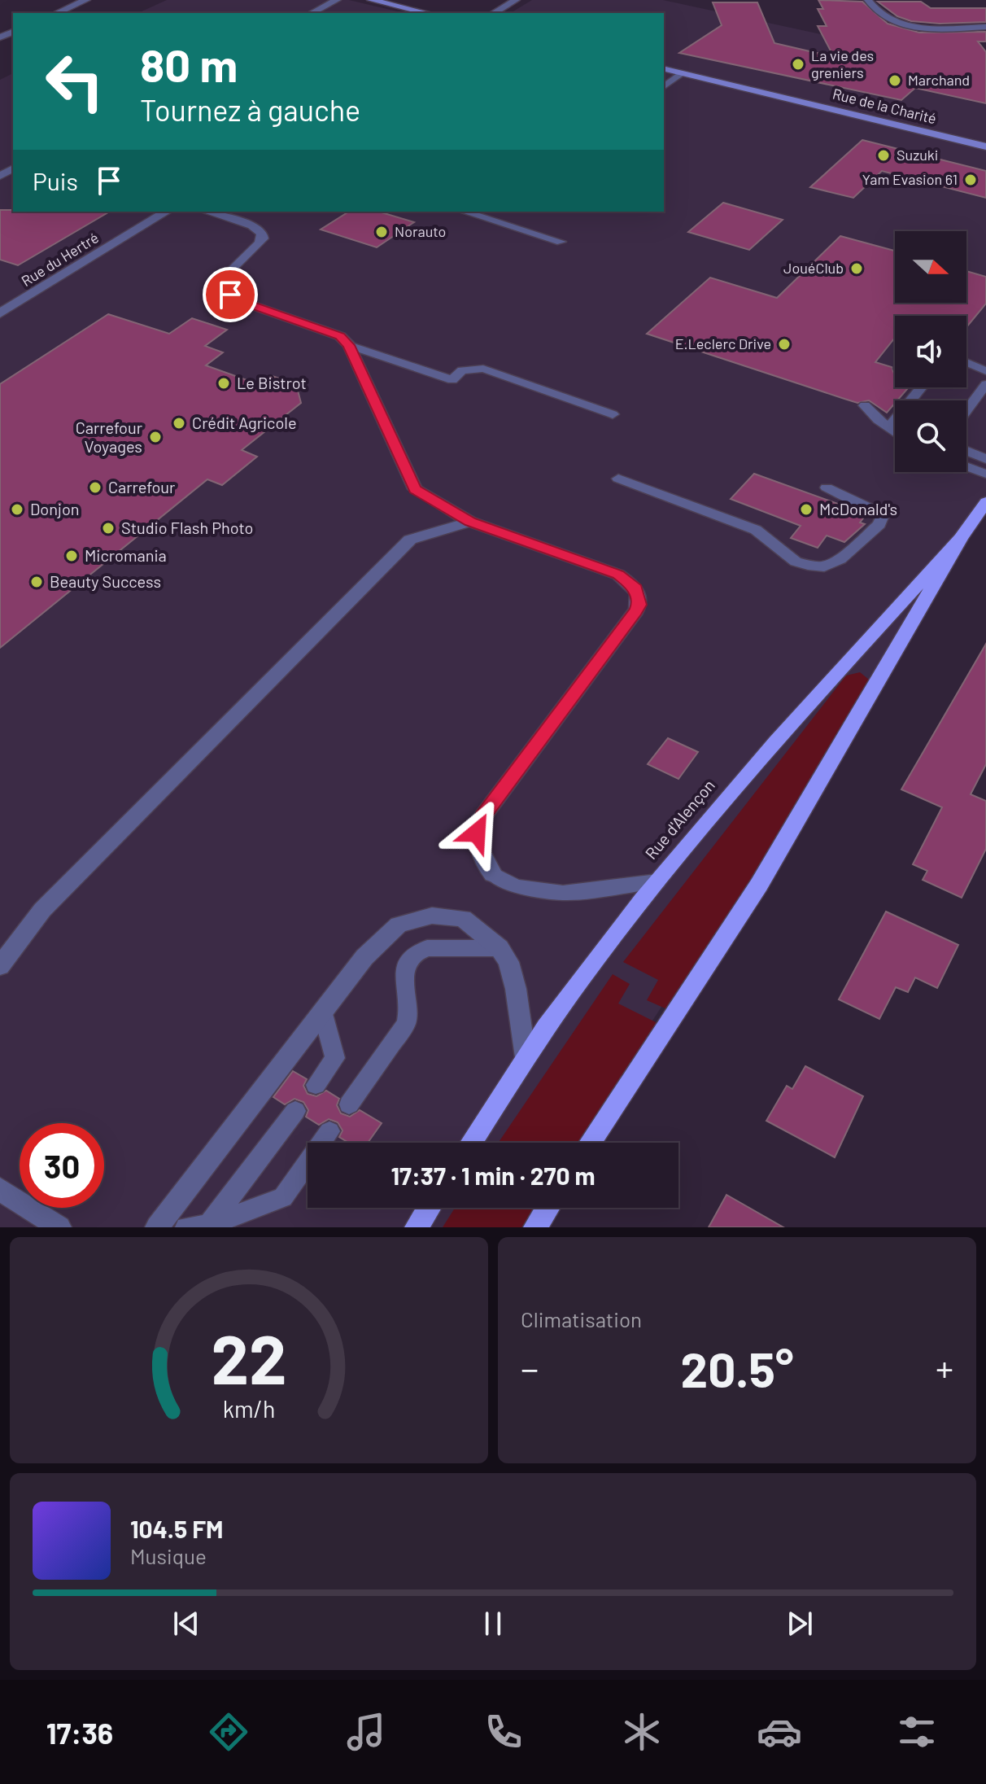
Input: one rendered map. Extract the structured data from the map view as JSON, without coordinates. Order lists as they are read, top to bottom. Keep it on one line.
{"streets":{"main road":["Rue d'Alençon"],"street":["Rue de la Charité","Rue du Hertré"]},"places":["La vie des greniers","Marchand","Suzuki","Yam Evasion 61","Norauto","JouéClub","E.Leclerc Drive","Le Bistrot","Crédit Agricole","Carrefour Voyages","Carrefour","Donjon","McDonald's","Studio Flash Photo","Micromania","Beauty Success"],"north":"right","page":{"turn":["80 m","Tournez à gauche"],"then":"Puis","limit":"30","trip":"17:37 · 1 min · 270 m","tile":"Climatisation","heat":["−","20.5°","+"],"song":["104.5 FM","Musique"],"tabs":"17:36","gauge":["22","km/h"]}}
